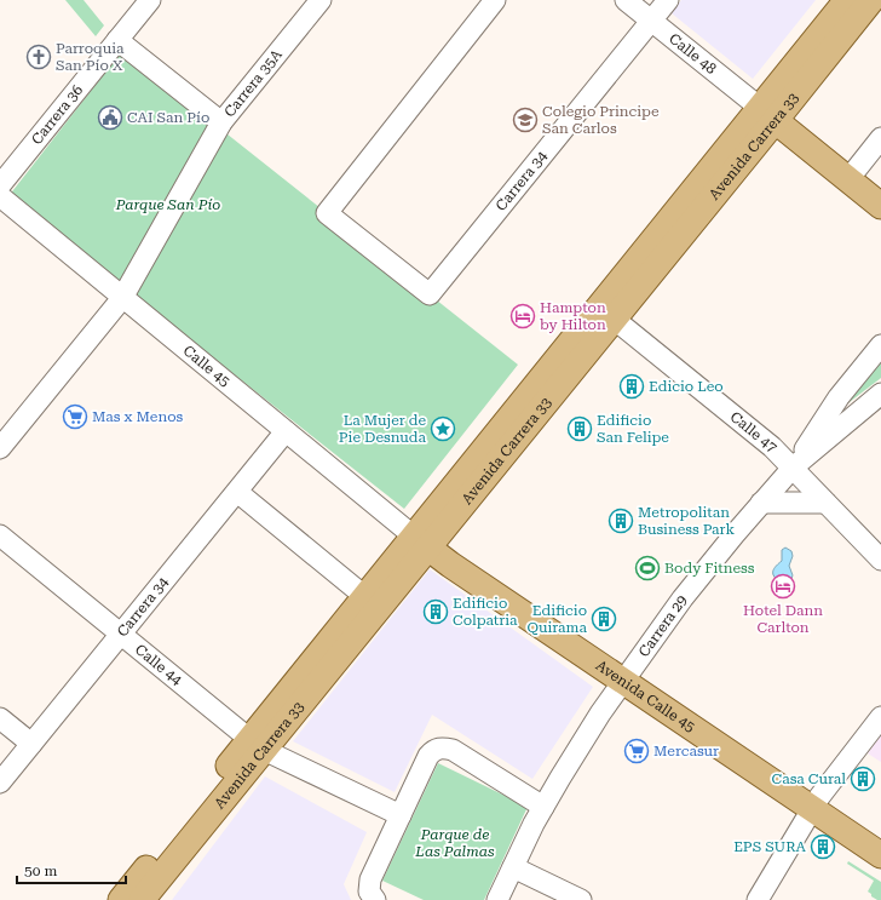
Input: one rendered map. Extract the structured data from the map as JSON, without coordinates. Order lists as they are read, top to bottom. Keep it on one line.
{"streets":{"main road":["Avenida Carrera 33","Avenida Calle 45"],"street":["Calle 48","Carrera 35A","Carrera 36","Carrera 34","Calle 45","Calle 47","Carrera 29","Calle 44"]},"crossings":[["Calle 48","Avenida Carrera 33"],["Calle 48","Carrera 34"],["Carrera 35A","Calle 45"],["Avenida Carrera 33","Calle 45"],["Avenida Carrera 33","Calle 47"],["Avenida Carrera 33","Calle 44"],["Avenida Carrera 33","Avenida Calle 45"],["Carrera 34","Calle 45"],["Carrera 34","Calle 44"],["Calle 45","Avenida Calle 45"],["Calle 47","Carrera 29"],["Carrera 29","Avenida Calle 45"]],"parks":["Parque San Pío","Parque de Las Palmas"],"places":{"church":["Parroquia San Pío X"],"public building":["CAI San Pío"],"school or university":["Colegio Principe San Carlos"],"hotel":["Hampton by Hilton","Hotel Dann Carlton"],"building":["Edicio Leo","Edificio San Felipe","Metropolitan Business Park","Edificio Colpatria","Edificio Quirama","Casa Cural","EPS SURA"],"supermarket":["Mas x Menos","Mercasur"],"place":["La Mujer de Pie Desnuda"],"sports":["Body Fitness"]},"scale_bar":"50 m"}
